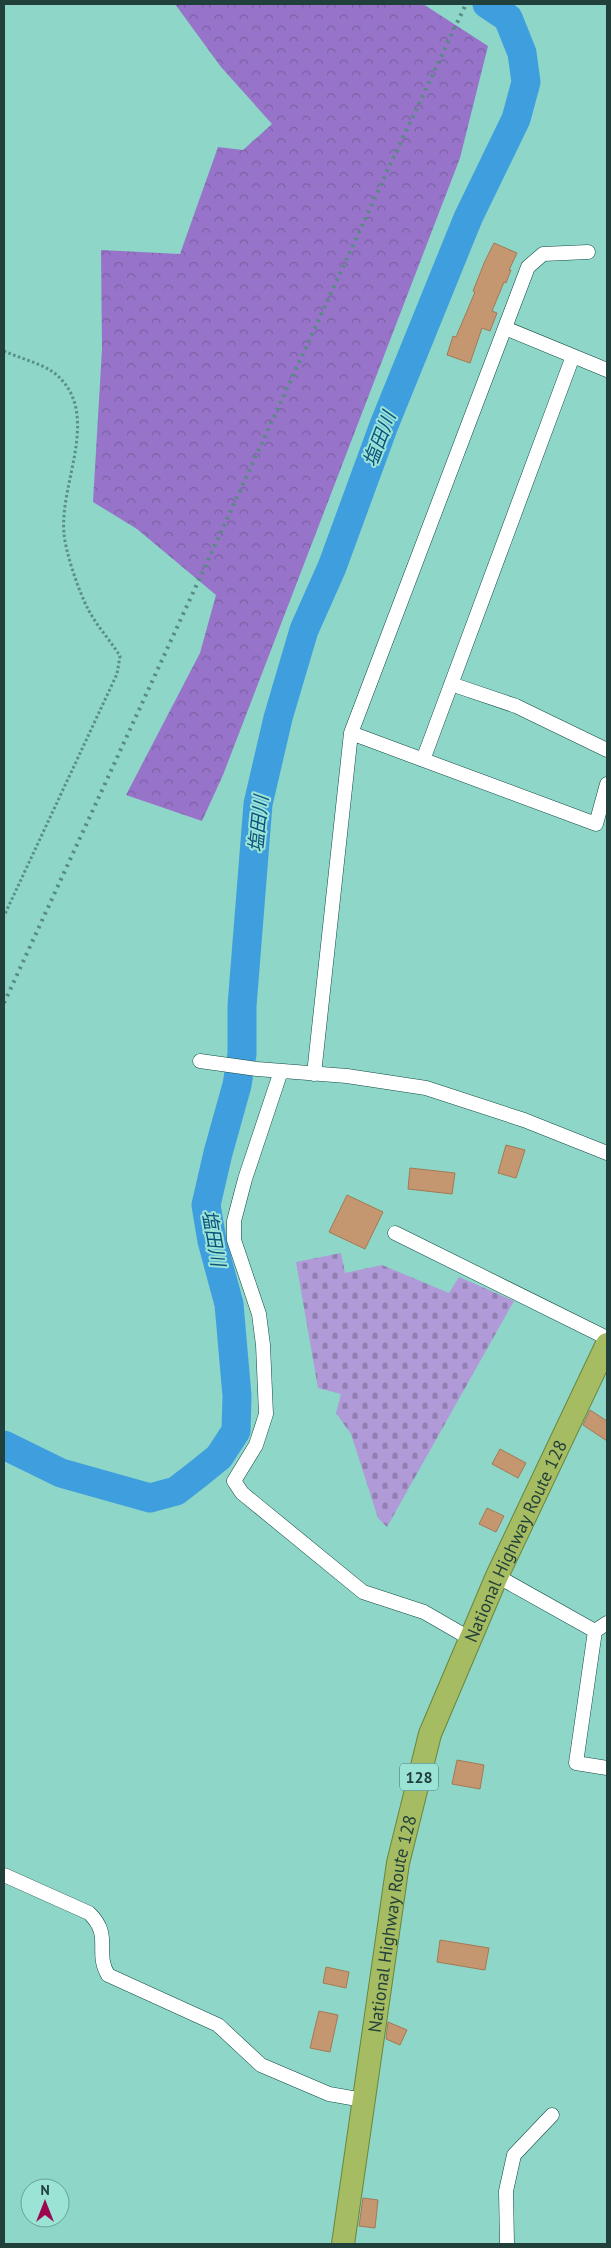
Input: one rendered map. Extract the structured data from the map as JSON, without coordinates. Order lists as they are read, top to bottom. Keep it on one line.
{"streets":{"highway":["National Highway Route 128","128"]},"water":["塩田川"],"north":"top"}
